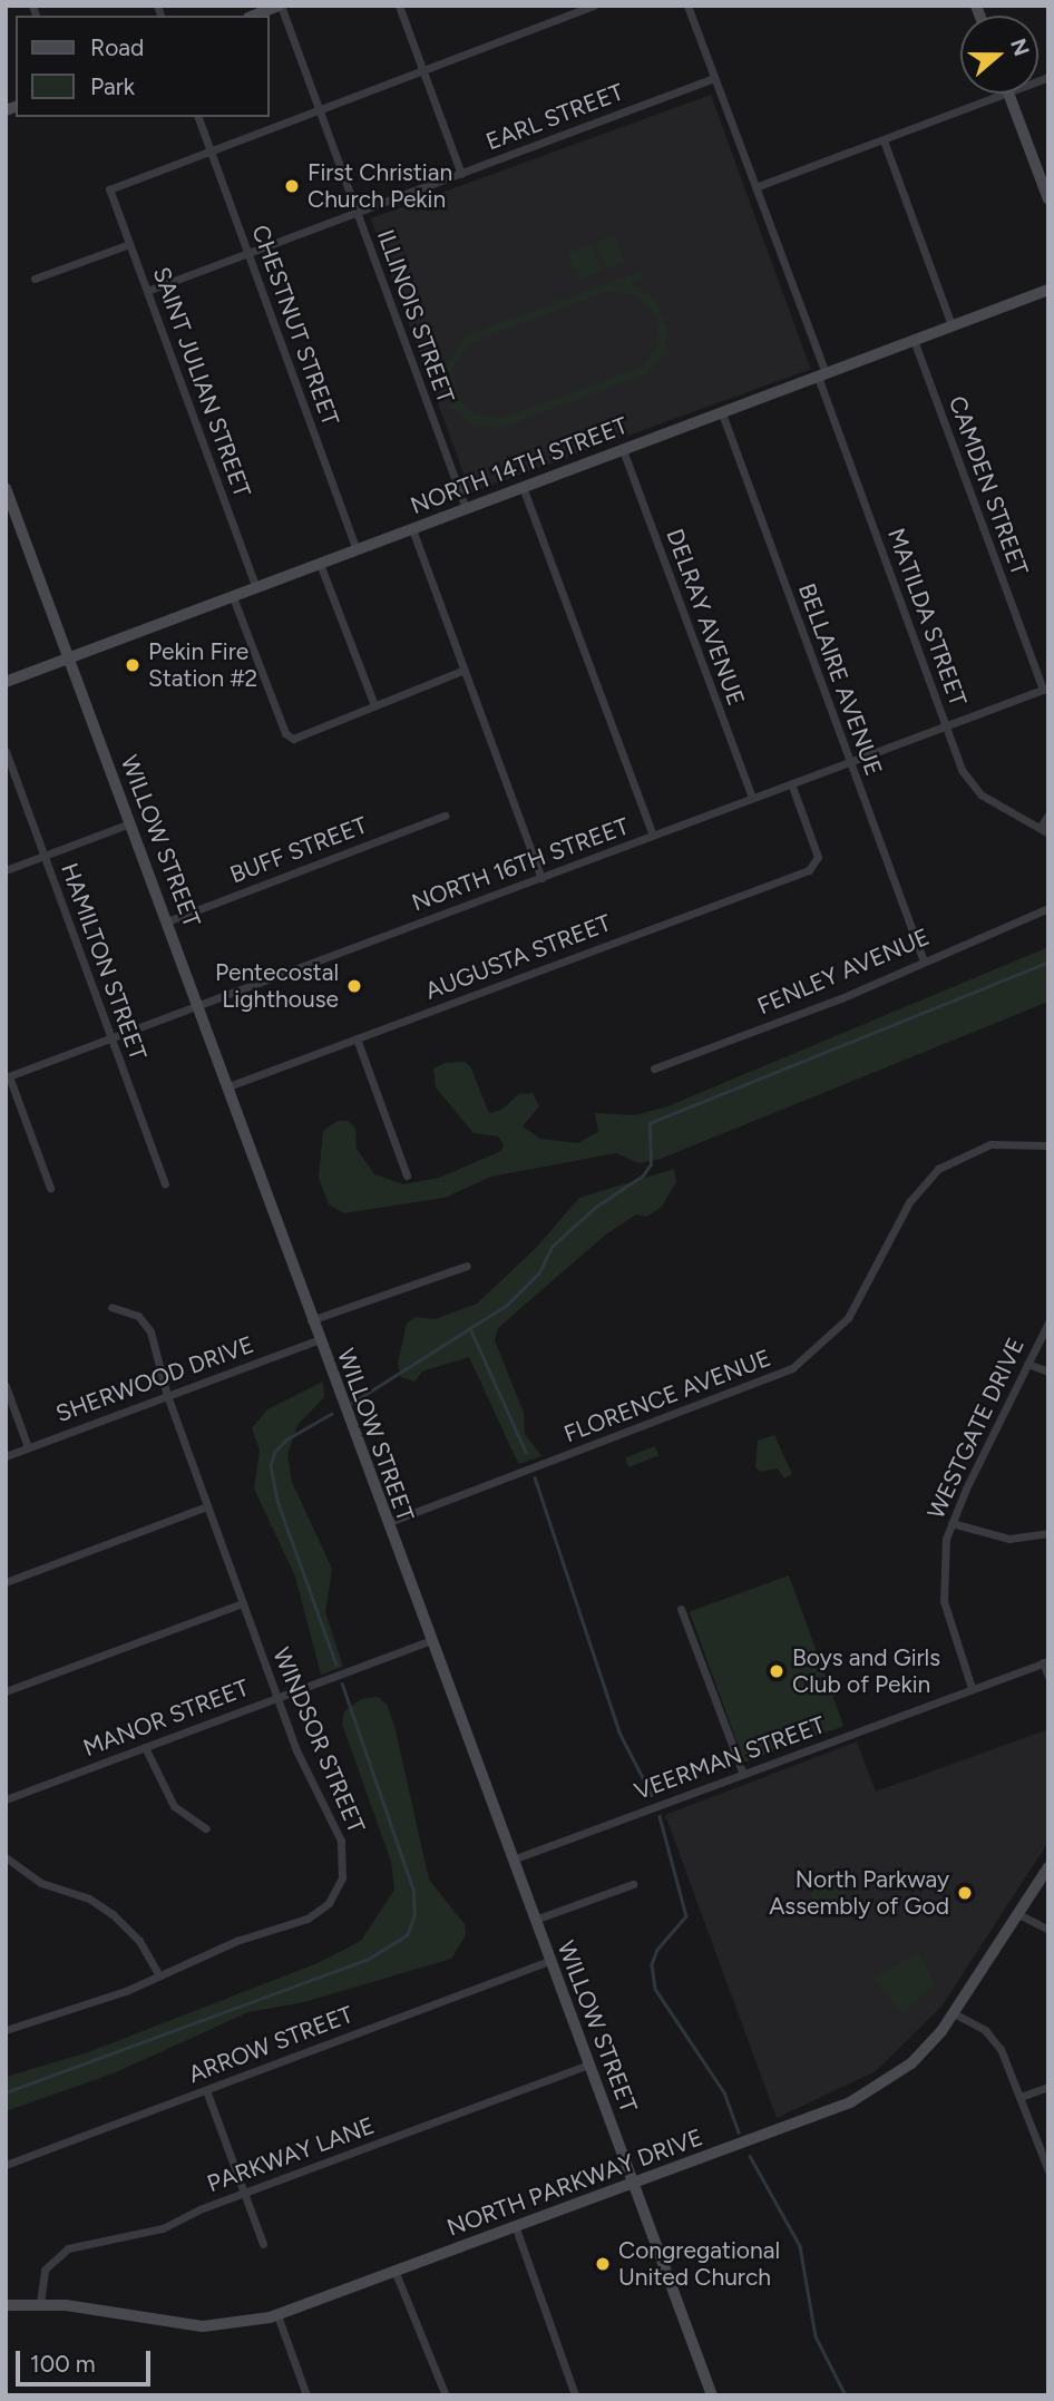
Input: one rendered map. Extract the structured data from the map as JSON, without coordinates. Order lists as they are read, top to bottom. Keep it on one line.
{"streets":{"main road":["NORTH 14TH STREET","WILLOW STREET","NORTH PARKWAY DRIVE"],"street":["EARL STREET","ILLINOIS STREET","CHESTNUT STREET","SAINT JULIAN STREET","CAMDEN STREET","DELRAY AVENUE","MATILDA STREET","BELLAIRE AVENUE","BUFF STREET","NORTH 16TH STREET","AUGUSTA STREET","HAMILTON STREET","FENLEY AVENUE","SHERWOOD DRIVE","FLORENCE AVENUE","WESTGATE DRIVE","MANOR STREET","WINDSOR STREET","VEERMAN STREET","ARROW STREET","PARKWAY LANE"]},"crossings":[["EARL STREET","ILLINOIS STREET"],["EARL STREET","CHESTNUT STREET"],["EARL STREET","SAINT JULIAN STREET"],["EARL STREET","MATILDA STREET"],["ILLINOIS STREET","NORTH 14TH STREET"],["CHESTNUT STREET","SAINT JULIAN STREET"],["CHESTNUT STREET","NORTH 14TH STREET"],["SAINT JULIAN STREET","NORTH 14TH STREET"],["NORTH 14TH STREET","CAMDEN STREET"],["NORTH 14TH STREET","DELRAY AVENUE"],["NORTH 14TH STREET","MATILDA STREET"],["NORTH 14TH STREET","BELLAIRE AVENUE"],["NORTH 14TH STREET","WILLOW STREET"],["CAMDEN STREET","NORTH 16TH STREET"],["DELRAY AVENUE","NORTH 16TH STREET"],["MATILDA STREET","NORTH 16TH STREET"],["BELLAIRE AVENUE","NORTH 16TH STREET"],["BELLAIRE AVENUE","FENLEY AVENUE"],["WILLOW STREET","BUFF STREET"],["WILLOW STREET","NORTH 16TH STREET"],["WILLOW STREET","AUGUSTA STREET"],["WILLOW STREET","SHERWOOD DRIVE"],["WILLOW STREET","FLORENCE AVENUE"],["WILLOW STREET","MANOR STREET"],["WILLOW STREET","VEERMAN STREET"],["WILLOW STREET","ARROW STREET"],["WILLOW STREET","PARKWAY LANE"],["WILLOW STREET","NORTH PARKWAY DRIVE"],["NORTH 16TH STREET","AUGUSTA STREET"],["NORTH 16TH STREET","HAMILTON STREET"],["SHERWOOD DRIVE","WINDSOR STREET"],["WESTGATE DRIVE","VEERMAN STREET"],["MANOR STREET","WINDSOR STREET"],["PARKWAY LANE","NORTH PARKWAY DRIVE"]],"places":["First Christian Church Pekin","Pekin Fire Station #2","Pentecostal Lighthouse","Boys and Girls Club of Pekin","North Parkway Assembly of God","Congregational United Church"],"legend":["Road","Park"],"scale_bar":"100 m","north":"right"}
